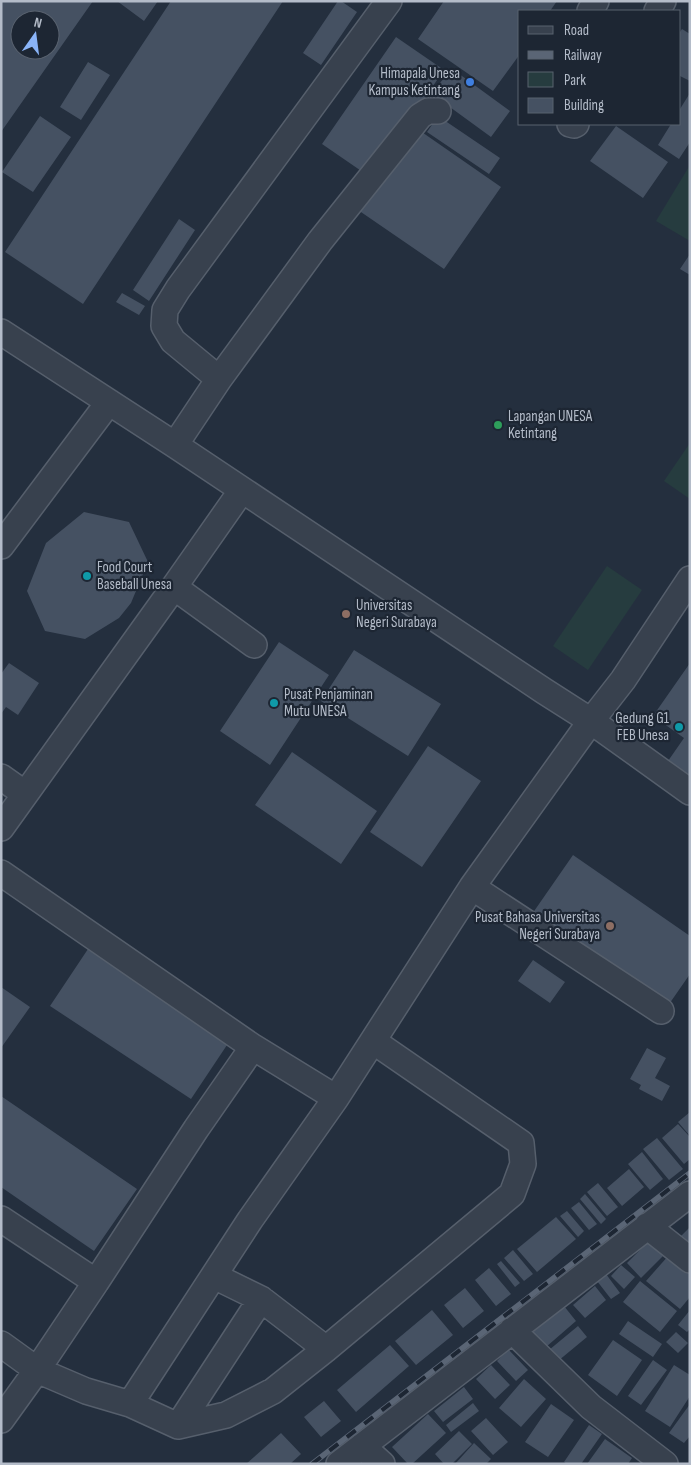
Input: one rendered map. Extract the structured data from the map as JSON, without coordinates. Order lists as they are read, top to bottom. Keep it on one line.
{"places":["Himapala Unesa Kampus Ketintang","Lapangan UNESA Ketintang","Food Court Baseball Unesa","Universitas Negeri Surabaya","Pusat Penjaminan Mutu UNESA","Gedung G1 FEB Unesa","Pusat Bahasa Universitas Negeri Surabaya"],"legend":["Road","Railway","Park","Building"],"north":"top"}
